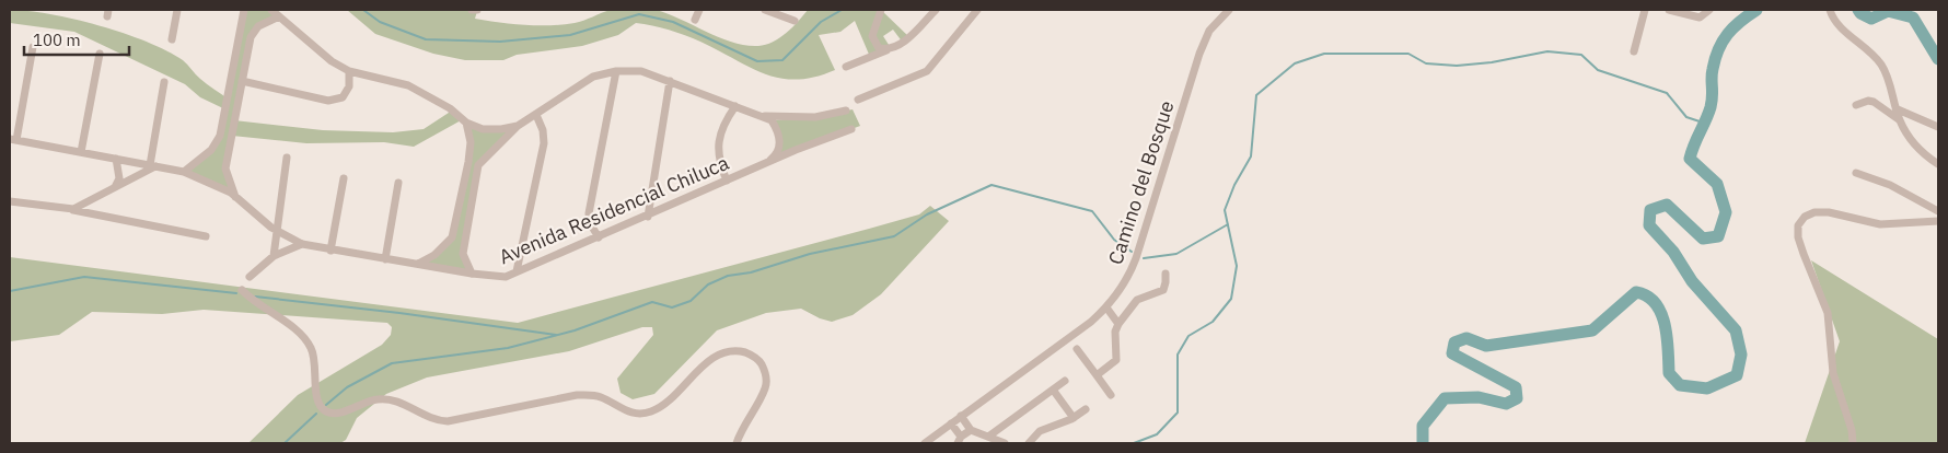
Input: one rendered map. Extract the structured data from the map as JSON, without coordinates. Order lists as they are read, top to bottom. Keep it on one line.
{"streets":{"street":["Camino del Bosque","Avenida Residencial Chiluca"]},"scale_bar":"100 m"}
